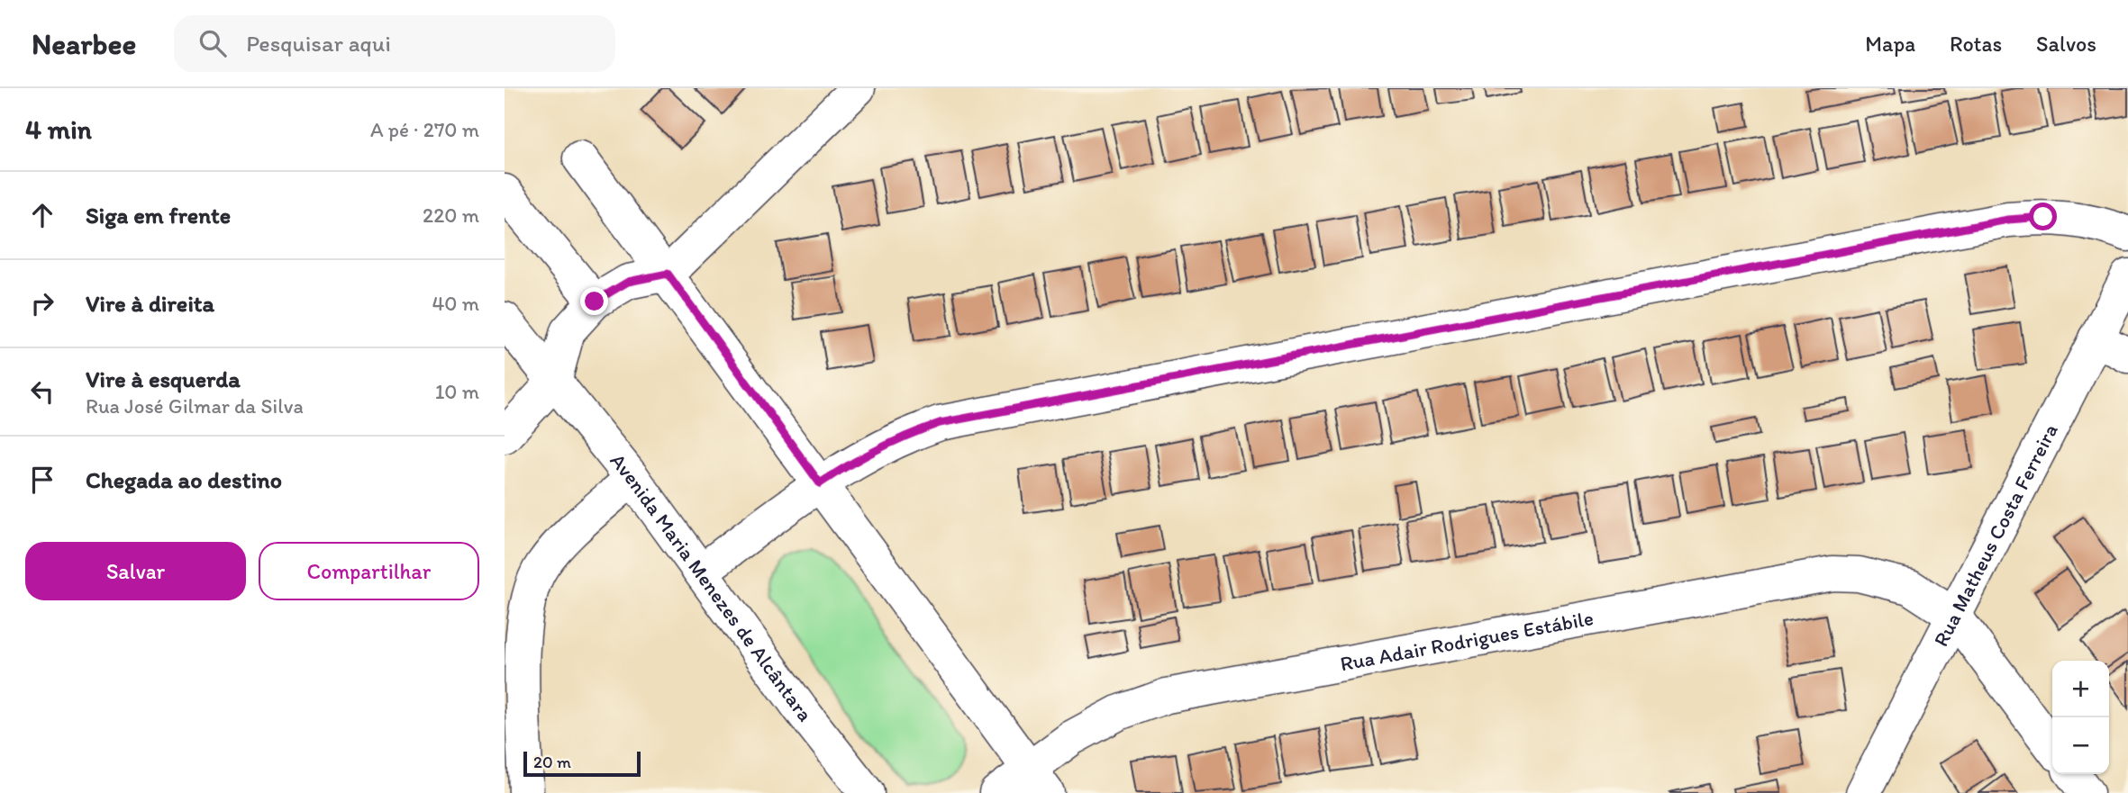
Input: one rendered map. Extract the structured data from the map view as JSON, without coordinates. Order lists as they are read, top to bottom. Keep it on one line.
{"streets":{"street":["Rua Matheus Costa Ferreira","Avenida Maria Menezes de Alcântara","Rua Adair Rodrigues Estábile"]},"crossings":[["Rua Matheus Costa Ferreira","Rua Adair Rodrigues Estábile"]],"scale_bar":"20 m","page":{"header":"Nearbee","search":"Pesquisar aqui","nav":["Mapa","Rotas","Salvos"],"heading":["4 min","A pé · 270 m"],"list":[["Siga em frente","220 m"],["Vire à direita","40 m"],["Vire à esquerda","Rua José Gilmar da Silva","10 m"],"Chegada ao destino"],"buttons":["Salvar","Compartilhar"],"map_buttons":["+","−"],"scale":"20 m"}}
